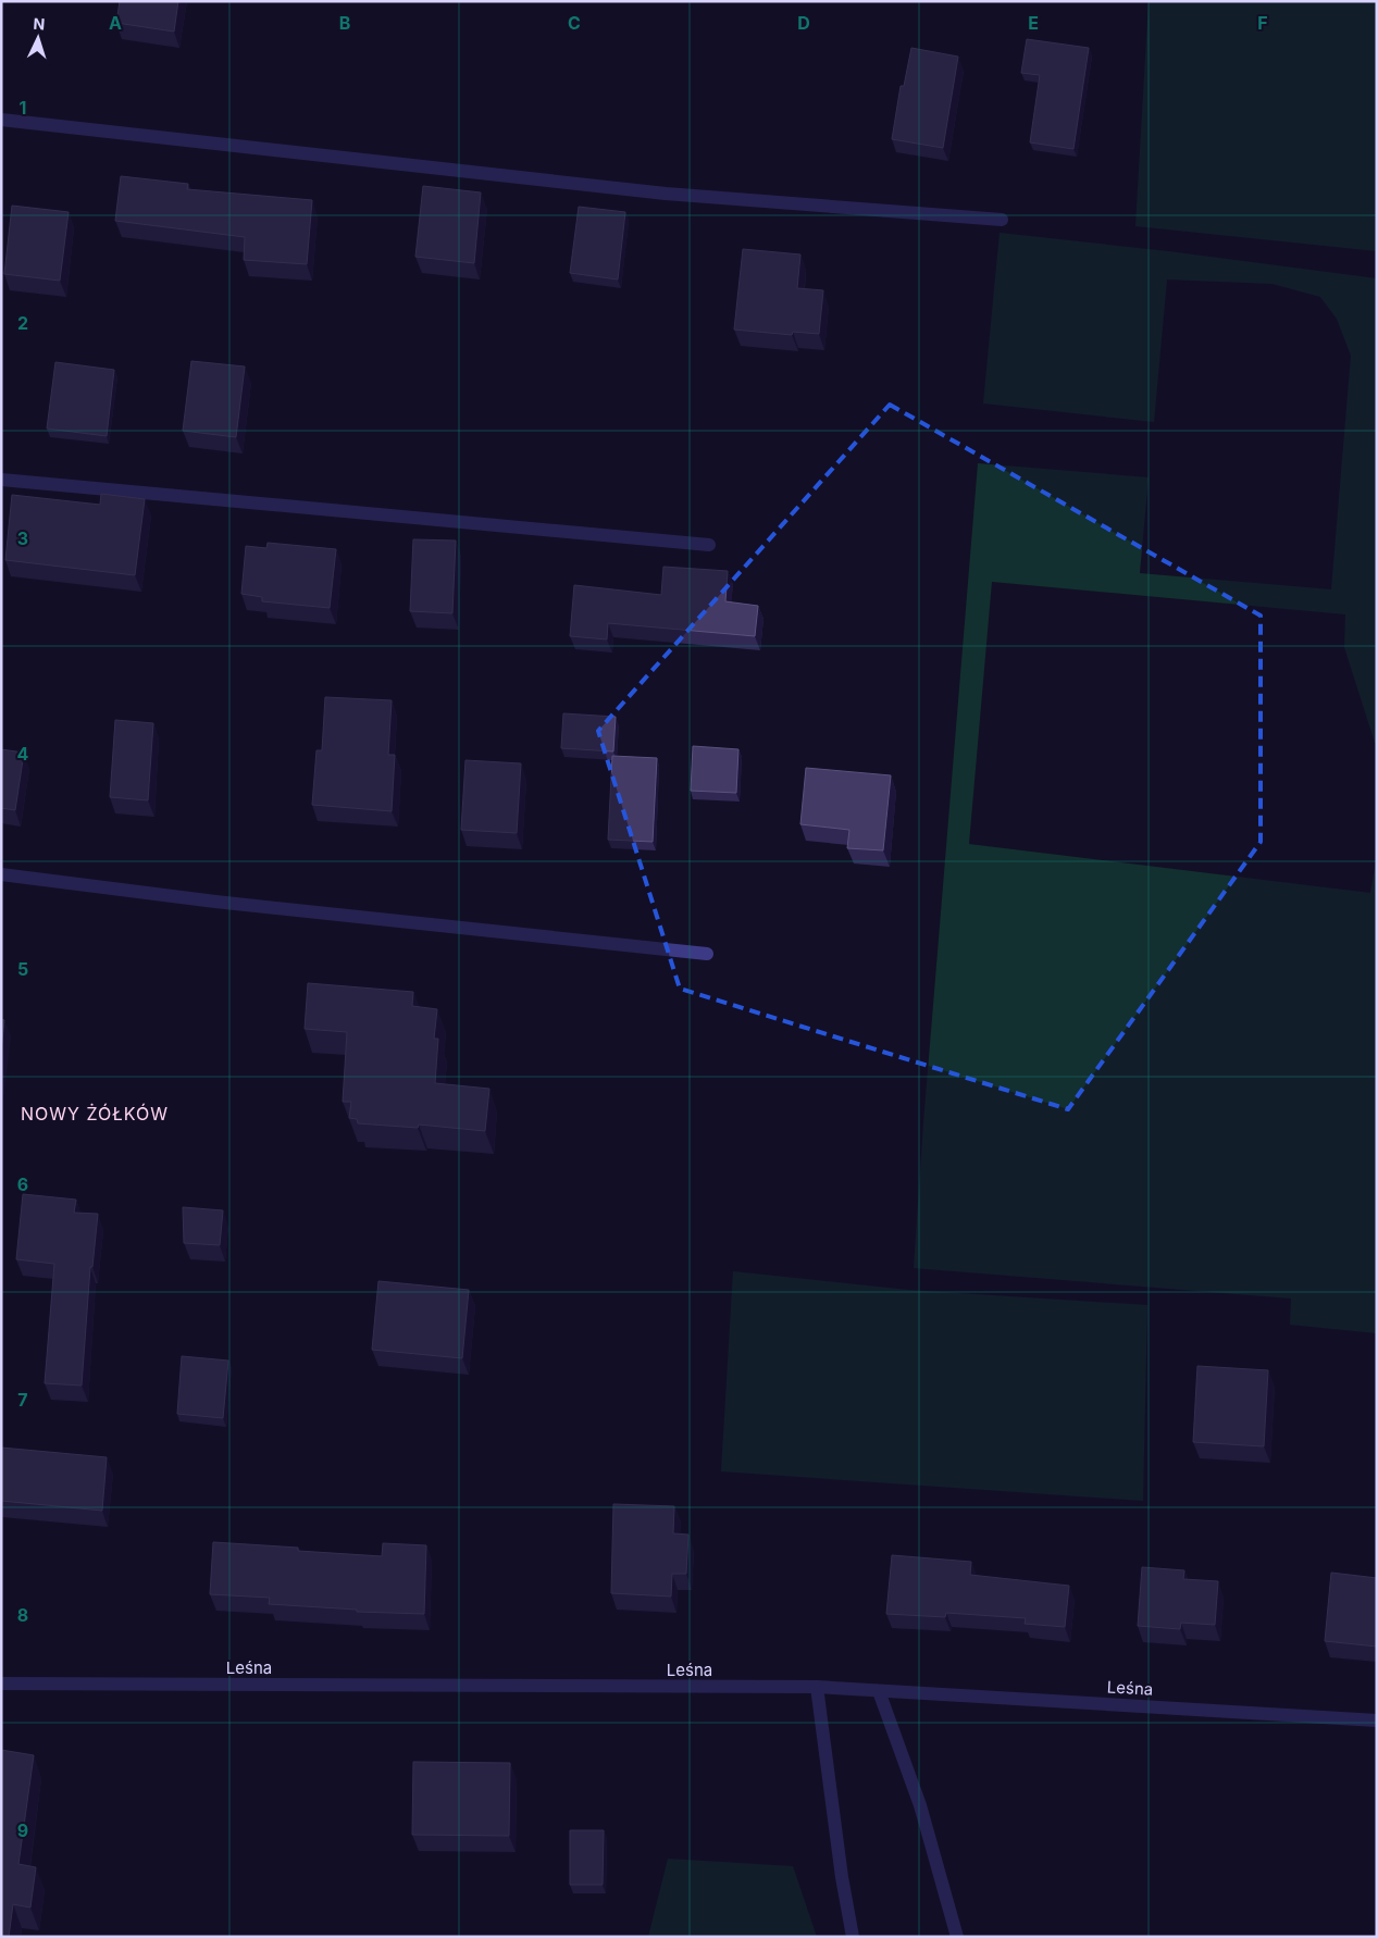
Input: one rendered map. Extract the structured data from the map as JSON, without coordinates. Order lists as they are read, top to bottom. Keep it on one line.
{"streets":{"street":["Leśna"]},"districts":["NOWY ŻÓŁKÓW"],"north":"top","grid":{"columns":["A","B","C","D","E","F"],"rows":["1","2","3","4","5","6","7","8","9"]}}
